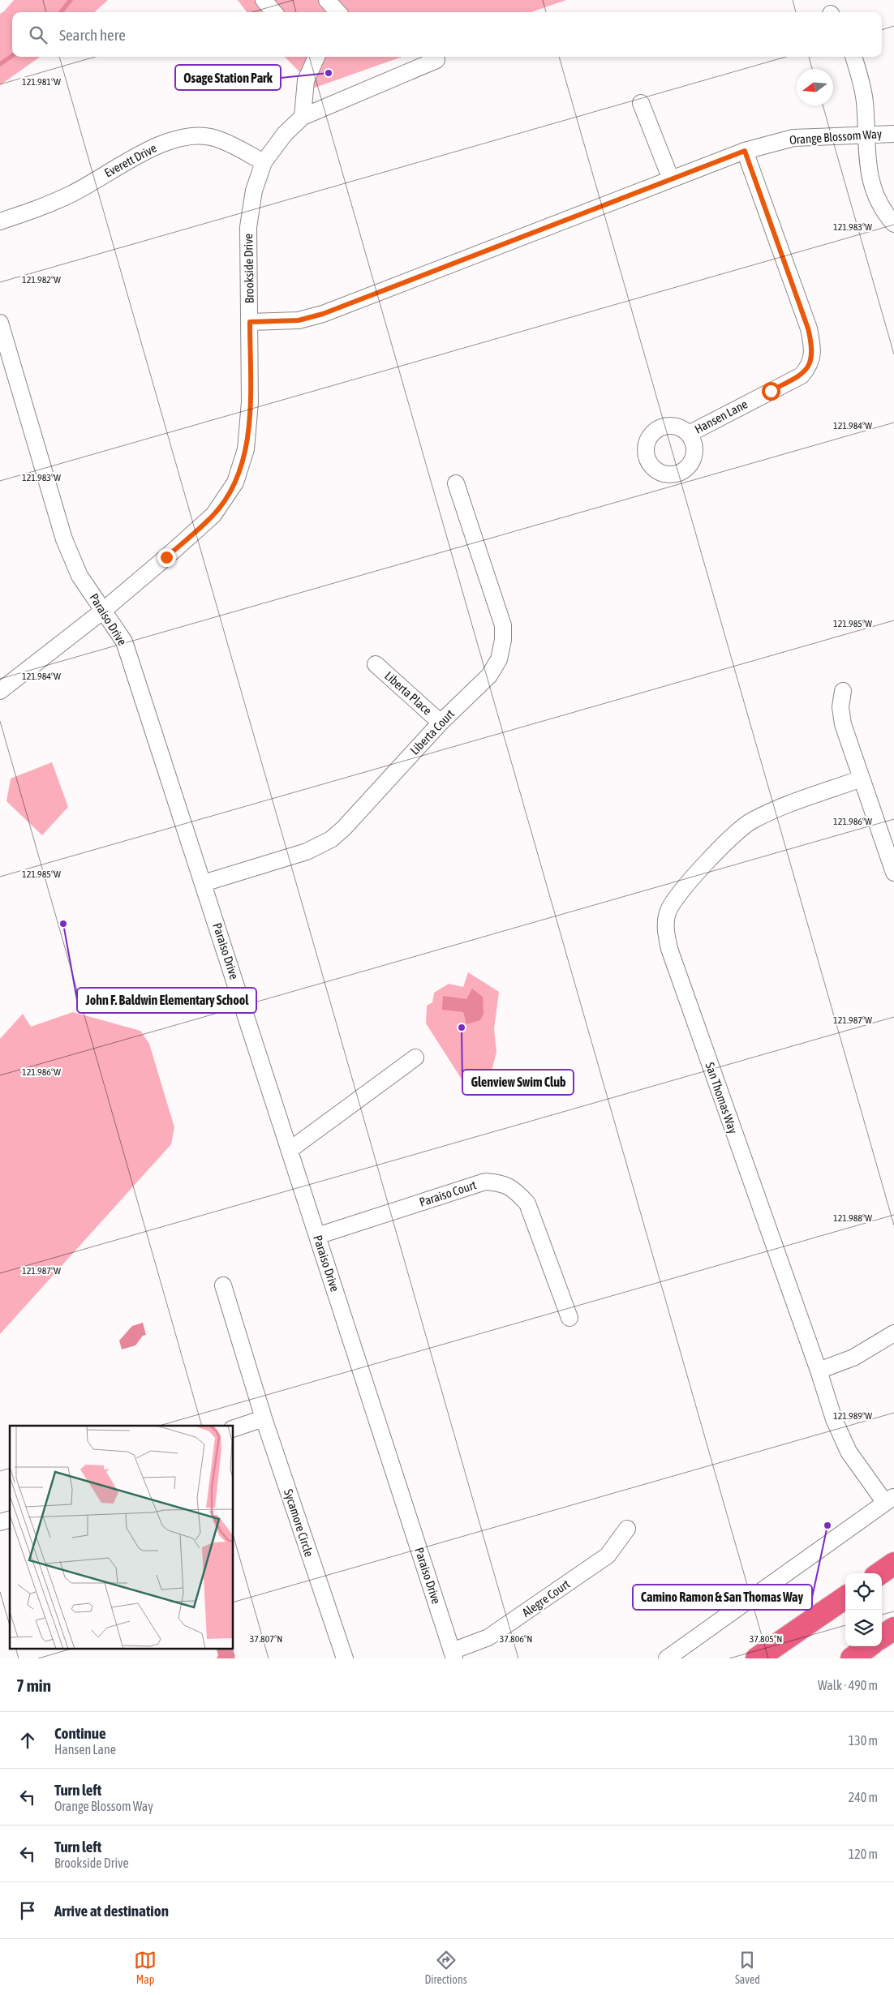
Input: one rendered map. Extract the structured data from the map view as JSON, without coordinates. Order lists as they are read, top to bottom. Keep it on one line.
{"streets":{"street":["Orange Blossom Way","Everett Drive","Brookside Drive","Hansen Lane","Paraiso Drive","Liberta Place","Liberta Court","San Thomas Way","Paraiso Court","Sycamore Circle","Alegre Court"]},"crossings":[["Orange Blossom Way","Brookside Drive"],["Orange Blossom Way","Hansen Lane"],["Everett Drive","Brookside Drive"],["Brookside Drive","Paraiso Drive"],["Paraiso Drive","Liberta Court"],["Paraiso Drive","Paraiso Court"],["Paraiso Drive","Alegre Court"],["Liberta Place","Liberta Court"]],"places":["Osage Station Park","John F. Baldwin Elementary School","Glenview Swim Club","Camino Ramon & San Thomas Way"],"north":"left","page":{"search":"Search here","heading":["7 min","Walk · 490 m"],"list":[["Continue","Hansen Lane","130 m"],["Turn left","Orange Blossom Way","240 m"],["Turn left","Brookside Drive","120 m"],"Arrive at destination"],"nav":["Map","Directions","Saved"]},"coordinates":["121.981°W","121.983°W","121.982°W","121.984°W","121.985°W","121.986°W","121.987°W","121.988°W","121.989°W","37.807°N","37.806°N","37.805°N"]}
